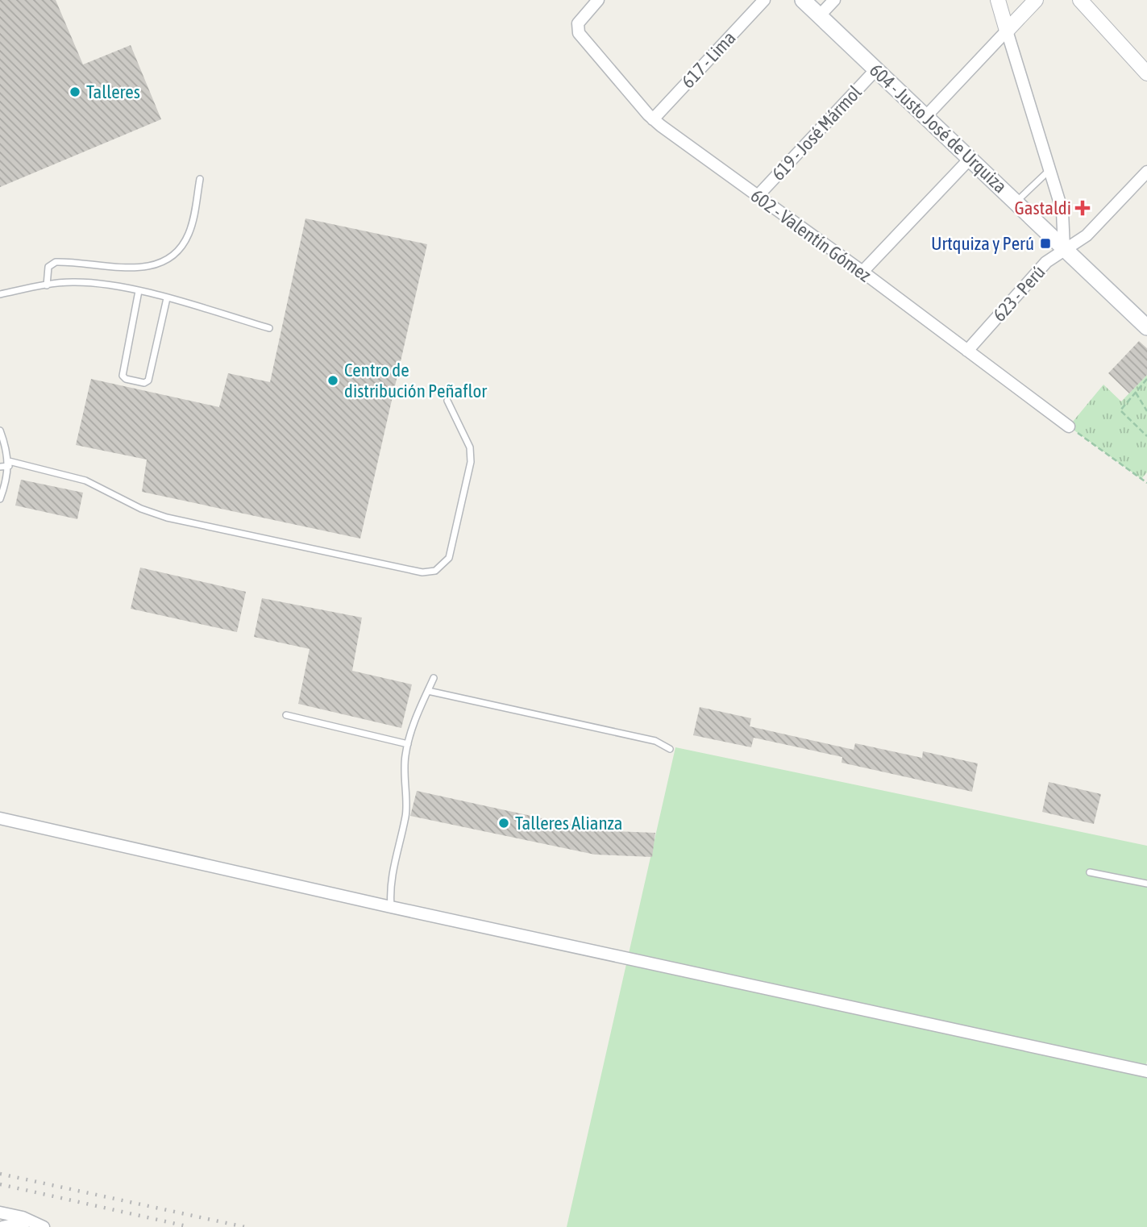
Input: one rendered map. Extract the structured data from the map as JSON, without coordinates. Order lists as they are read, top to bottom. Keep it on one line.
{"streets":{"main road":["604 - Justo José de Urquiza"],"street":["617 - Lima","619 - José Mármol","602 - Valentín Gómez","623 - Perú"]},"crossings":[["617 - Lima","602 - Valentín Gómez"],["604 - Justo José de Urquiza","619 - José Mármol"],["604 - Justo José de Urquiza","623 - Perú"],["619 - José Mármol","602 - Valentín Gómez"],["602 - Valentín Gómez","623 - Perú"]],"places":{"other":["Talleres","Centro de distribución Peñaflor","Talleres Alianza"],"health":["Gastaldi"],"transit":["Urtquiza y Perú"]}}
